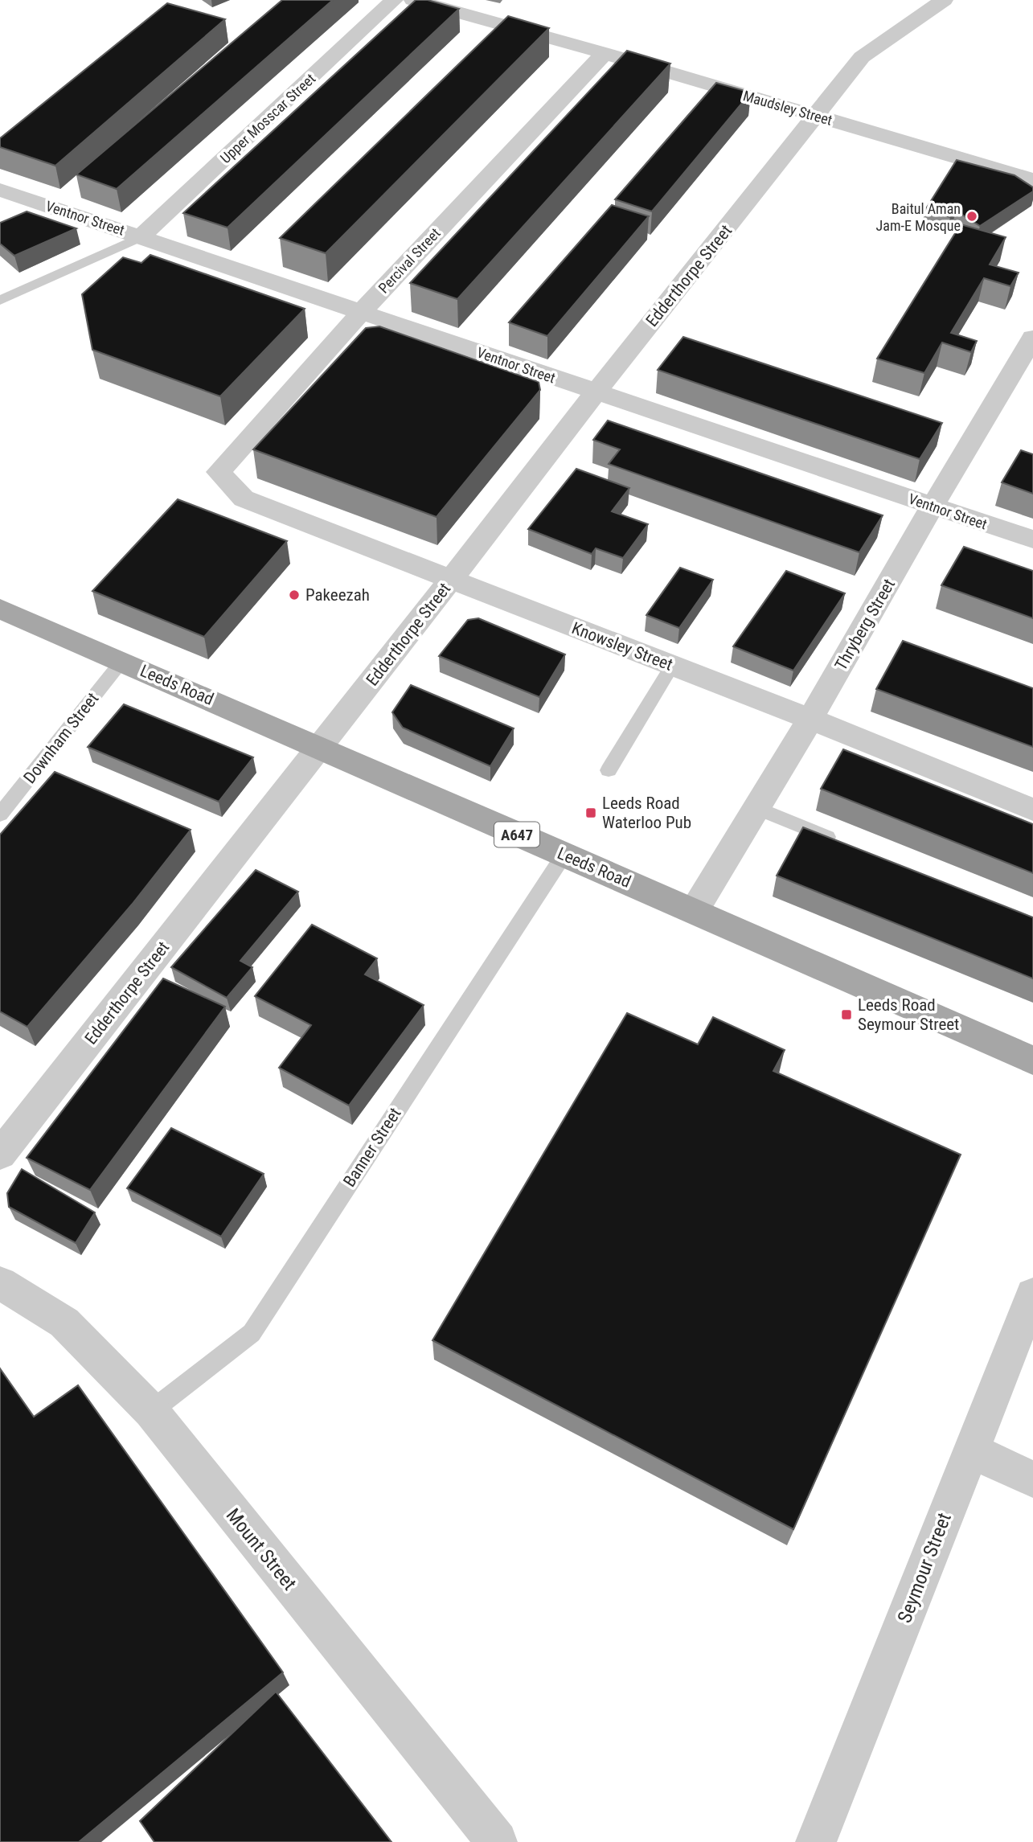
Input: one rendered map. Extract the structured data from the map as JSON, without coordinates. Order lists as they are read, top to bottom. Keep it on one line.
{"streets":{"main road":["Leeds Road","A647"],"street":["Maudsley Street","Upper Mosscar Street","Ventnor Street","Percival Street","Edderthorpe Street","Thryberg Street","Knowsley Street","Mount Street","Seymour Street"],"lane":["Downham Street","Banner Street"]},"crossings":[["Maudsley Street","Percival Street"],["Maudsley Street","Edderthorpe Street"],["Upper Mosscar Street","Ventnor Street"],["Ventnor Street","Percival Street"],["Ventnor Street","Edderthorpe Street"],["Ventnor Street","Thryberg Street"],["Percival Street","Knowsley Street"],["Edderthorpe Street","Knowsley Street"],["Edderthorpe Street","Leeds Road"],["Thryberg Street","Knowsley Street"],["Thryberg Street","Leeds Road"],["Leeds Road","Downham Street"],["Leeds Road","Banner Street"],["Banner Street","Mount Street"]],"places":{"other":["Baitul Aman Jam-E Mosque","Pakeezah"],"transit":["Leeds Road Waterloo Pub","Leeds Road Seymour Street"]}}
